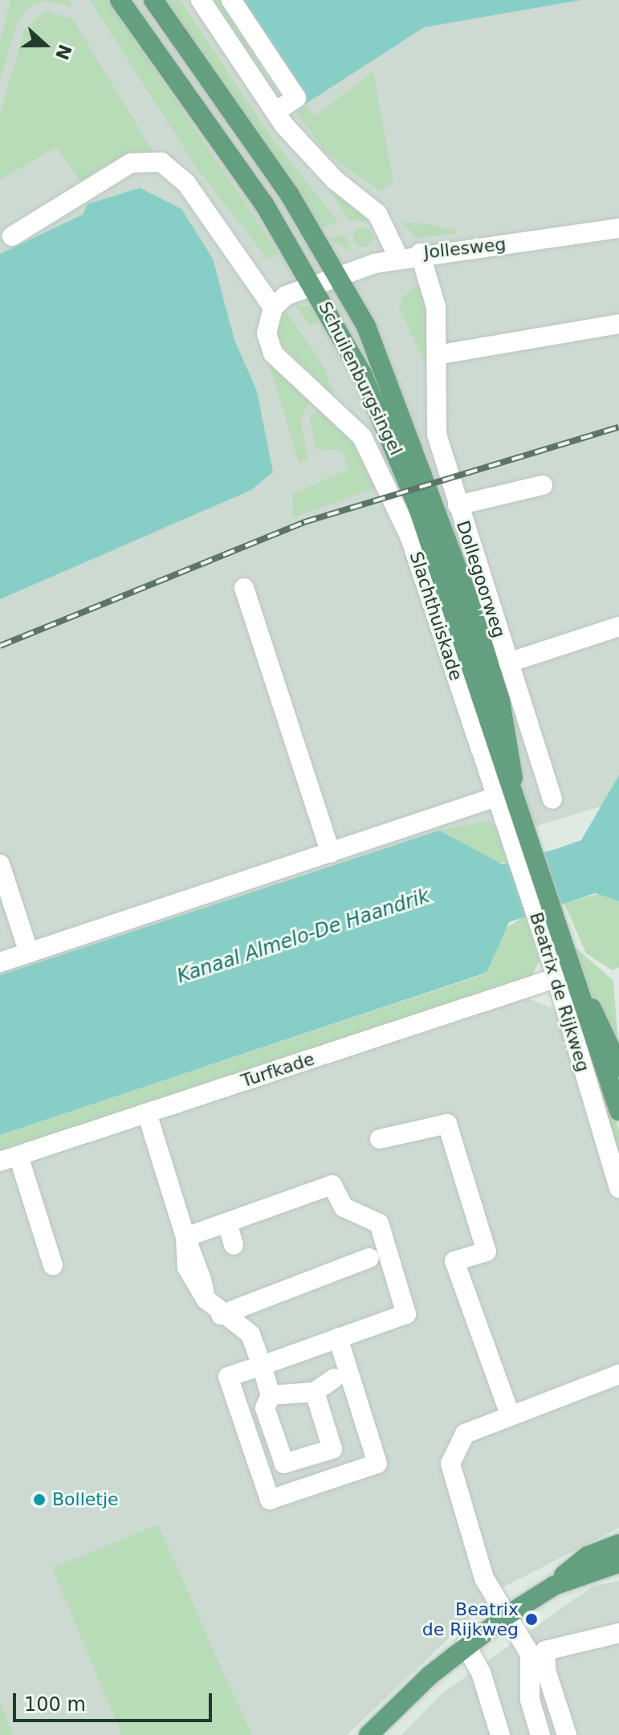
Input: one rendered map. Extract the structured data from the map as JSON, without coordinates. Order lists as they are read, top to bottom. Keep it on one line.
{"streets":{"main road":["Schuilenburgsingel"],"street":["Jollesweg","Dollegoorweg","Slachthuiskade","Beatrix de Rijkweg","Turfkade"]},"crossings":[["Jollesweg","Schuilenburgsingel"],["Jollesweg","Dollegoorweg"],["Schuilenburgsingel","Slachthuiskade"],["Schuilenburgsingel","Beatrix de Rijkweg"],["Schuilenburgsingel","Turfkade"],["Beatrix de Rijkweg","Turfkade"]],"water":["Kanaal Almelo-De Haandrik"],"places":["Bolletje","Beatrix de Rijkweg"],"scale_bar":"100 m","north":"right"}
